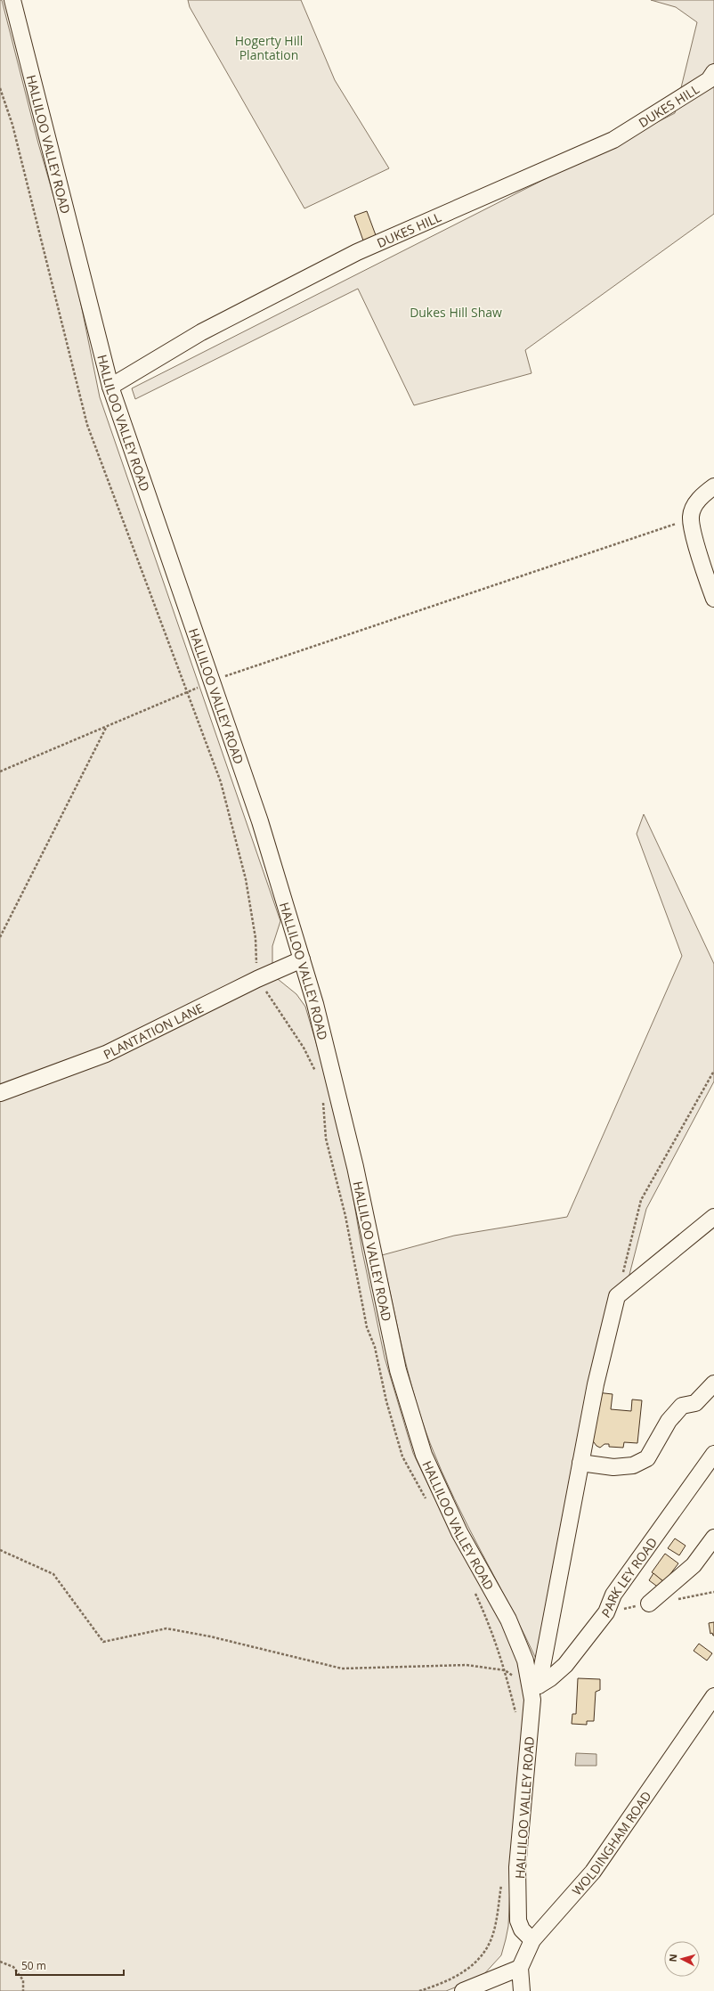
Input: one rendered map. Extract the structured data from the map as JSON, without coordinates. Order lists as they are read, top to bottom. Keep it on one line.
{"streets":{"street":["DUKES HILL","HALLILOO VALLEY ROAD","PLANTATION LANE","PARK LEY ROAD","WOLDINGHAM ROAD"]},"crossings":[["DUKES HILL","HALLILOO VALLEY ROAD"],["HALLILOO VALLEY ROAD","PLANTATION LANE"],["HALLILOO VALLEY ROAD","PARK LEY ROAD"],["HALLILOO VALLEY ROAD","WOLDINGHAM ROAD"]],"parks":["Hogerty Hill Plantation","Dukes Hill Shaw"],"scale_bar":"50 m","north":"left"}
